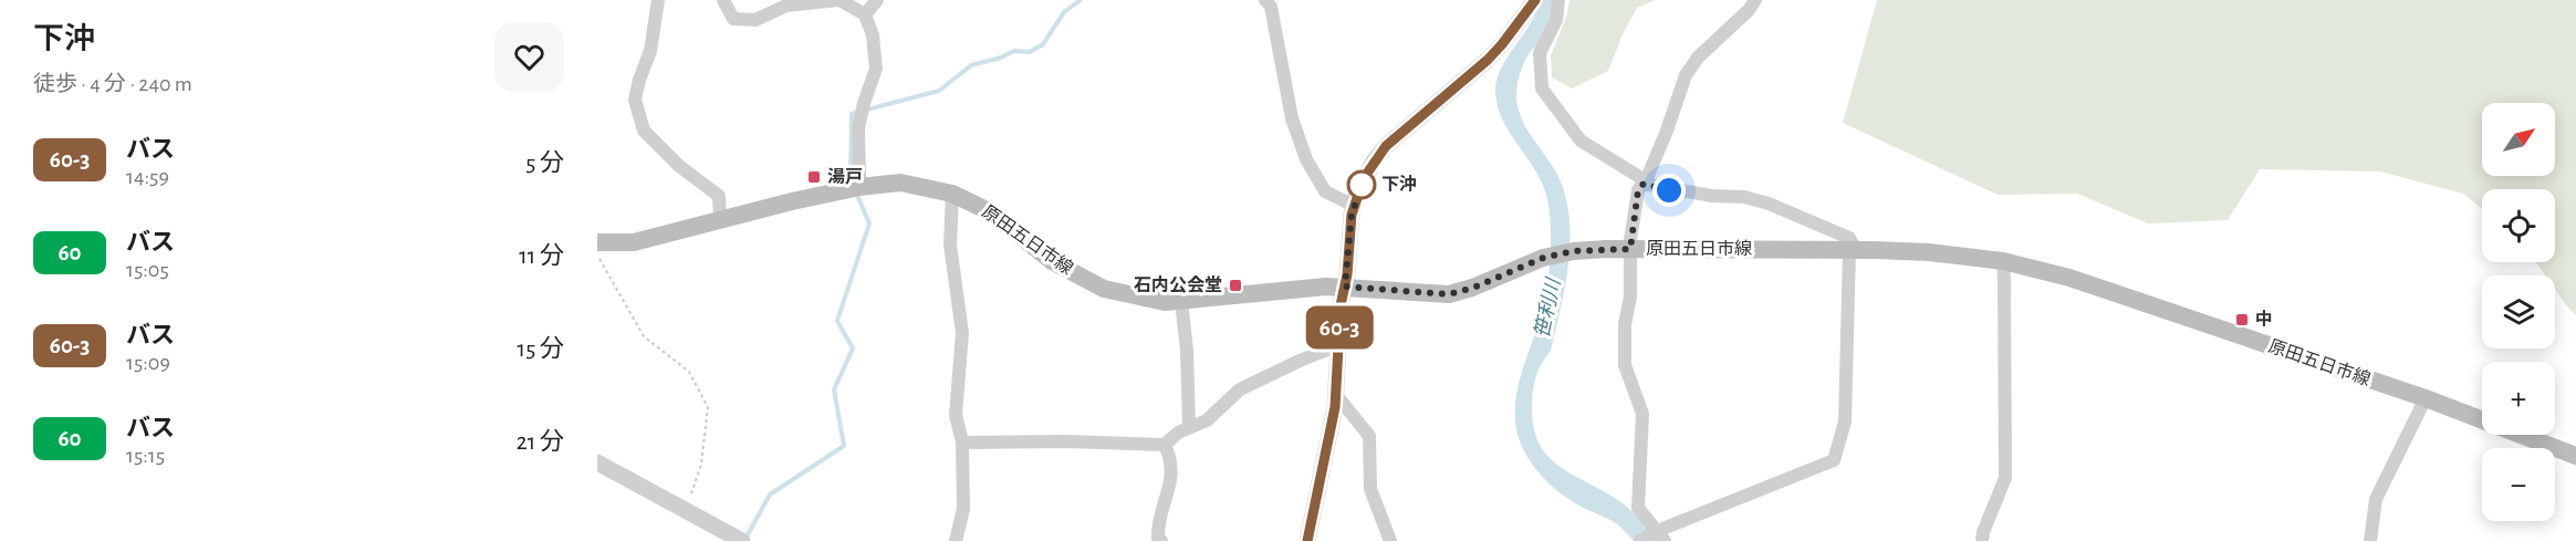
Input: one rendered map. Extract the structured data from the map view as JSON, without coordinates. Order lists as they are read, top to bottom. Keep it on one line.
{"streets":{"main road":["原田五日市線"]},"water":["笹利川"],"places":{"transit":["湯戸","石内公会堂","中"],"other":["下沖"]},"lines":["bus line 60-3"],"north":"top right","page":{"heading":["下沖","徒歩 · 4 分 · 240 m"],"on_map":"60-3","map_buttons":["+","−"],"list":[{"mark":"60-3","name":"バス","note":"14:59","value":"5 分"},{"mark":"60","name":"バス","note":"15:05","value":"11 分"},{"mark":"60-3","name":"バス","note":"15:09","value":"15 分"},{"mark":"60","name":"バス","note":"15:15","value":"21 分"}]}}
